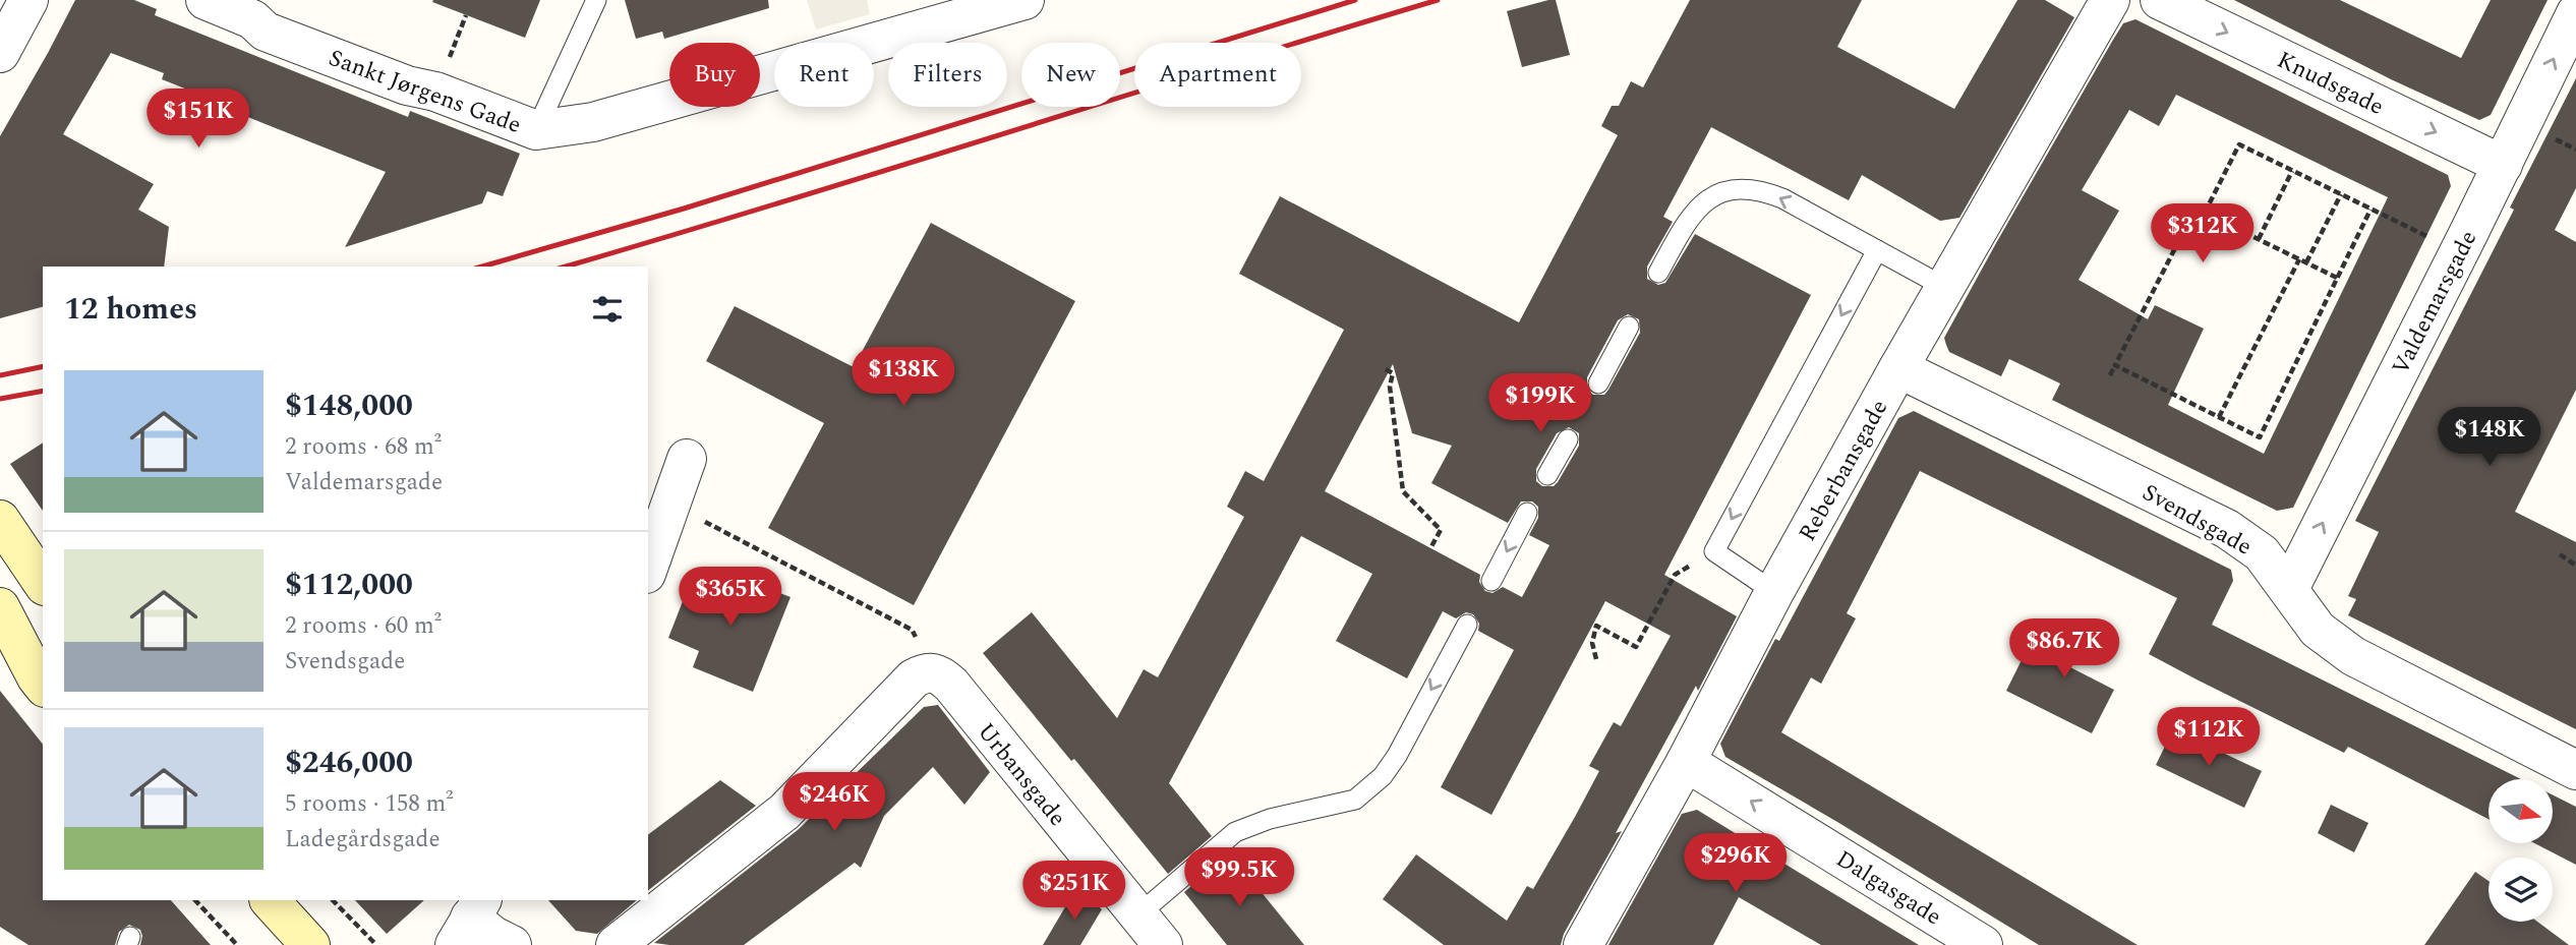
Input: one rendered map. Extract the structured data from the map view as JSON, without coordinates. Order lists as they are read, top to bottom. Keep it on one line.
{"streets":{"street":["Knudsgade","Sankt Jørgens Gade","Valdemarsgade","Reberbansgade","Svendsgade","Urbansgade","Dalgasgade"]},"crossings":[["Knudsgade","Valdemarsgade"],["Valdemarsgade","Svendsgade"],["Reberbansgade","Svendsgade"],["Reberbansgade","Dalgasgade"]],"one_way":["Knudsgade","Valdemarsgade","Dalgasgade"],"north":"right","page":{"chip":["Buy","Rent","Filters","New","Apartment"],"price":["$151K","$312K","$138K","$199K","$148K","$365K","$86.7K","$112K","$246K","$296K","$99.5K","$251K"],"heading":"12 homes","list":[{"name":"$148,000","note":"2 rooms · 68 m² · Valdemarsgade"},{"name":"$112,000","note":"2 rooms · 60 m² · Svendsgade"},{"name":"$246,000","note":"5 rooms · 158 m² · Ladegårdsgade"}]}}
